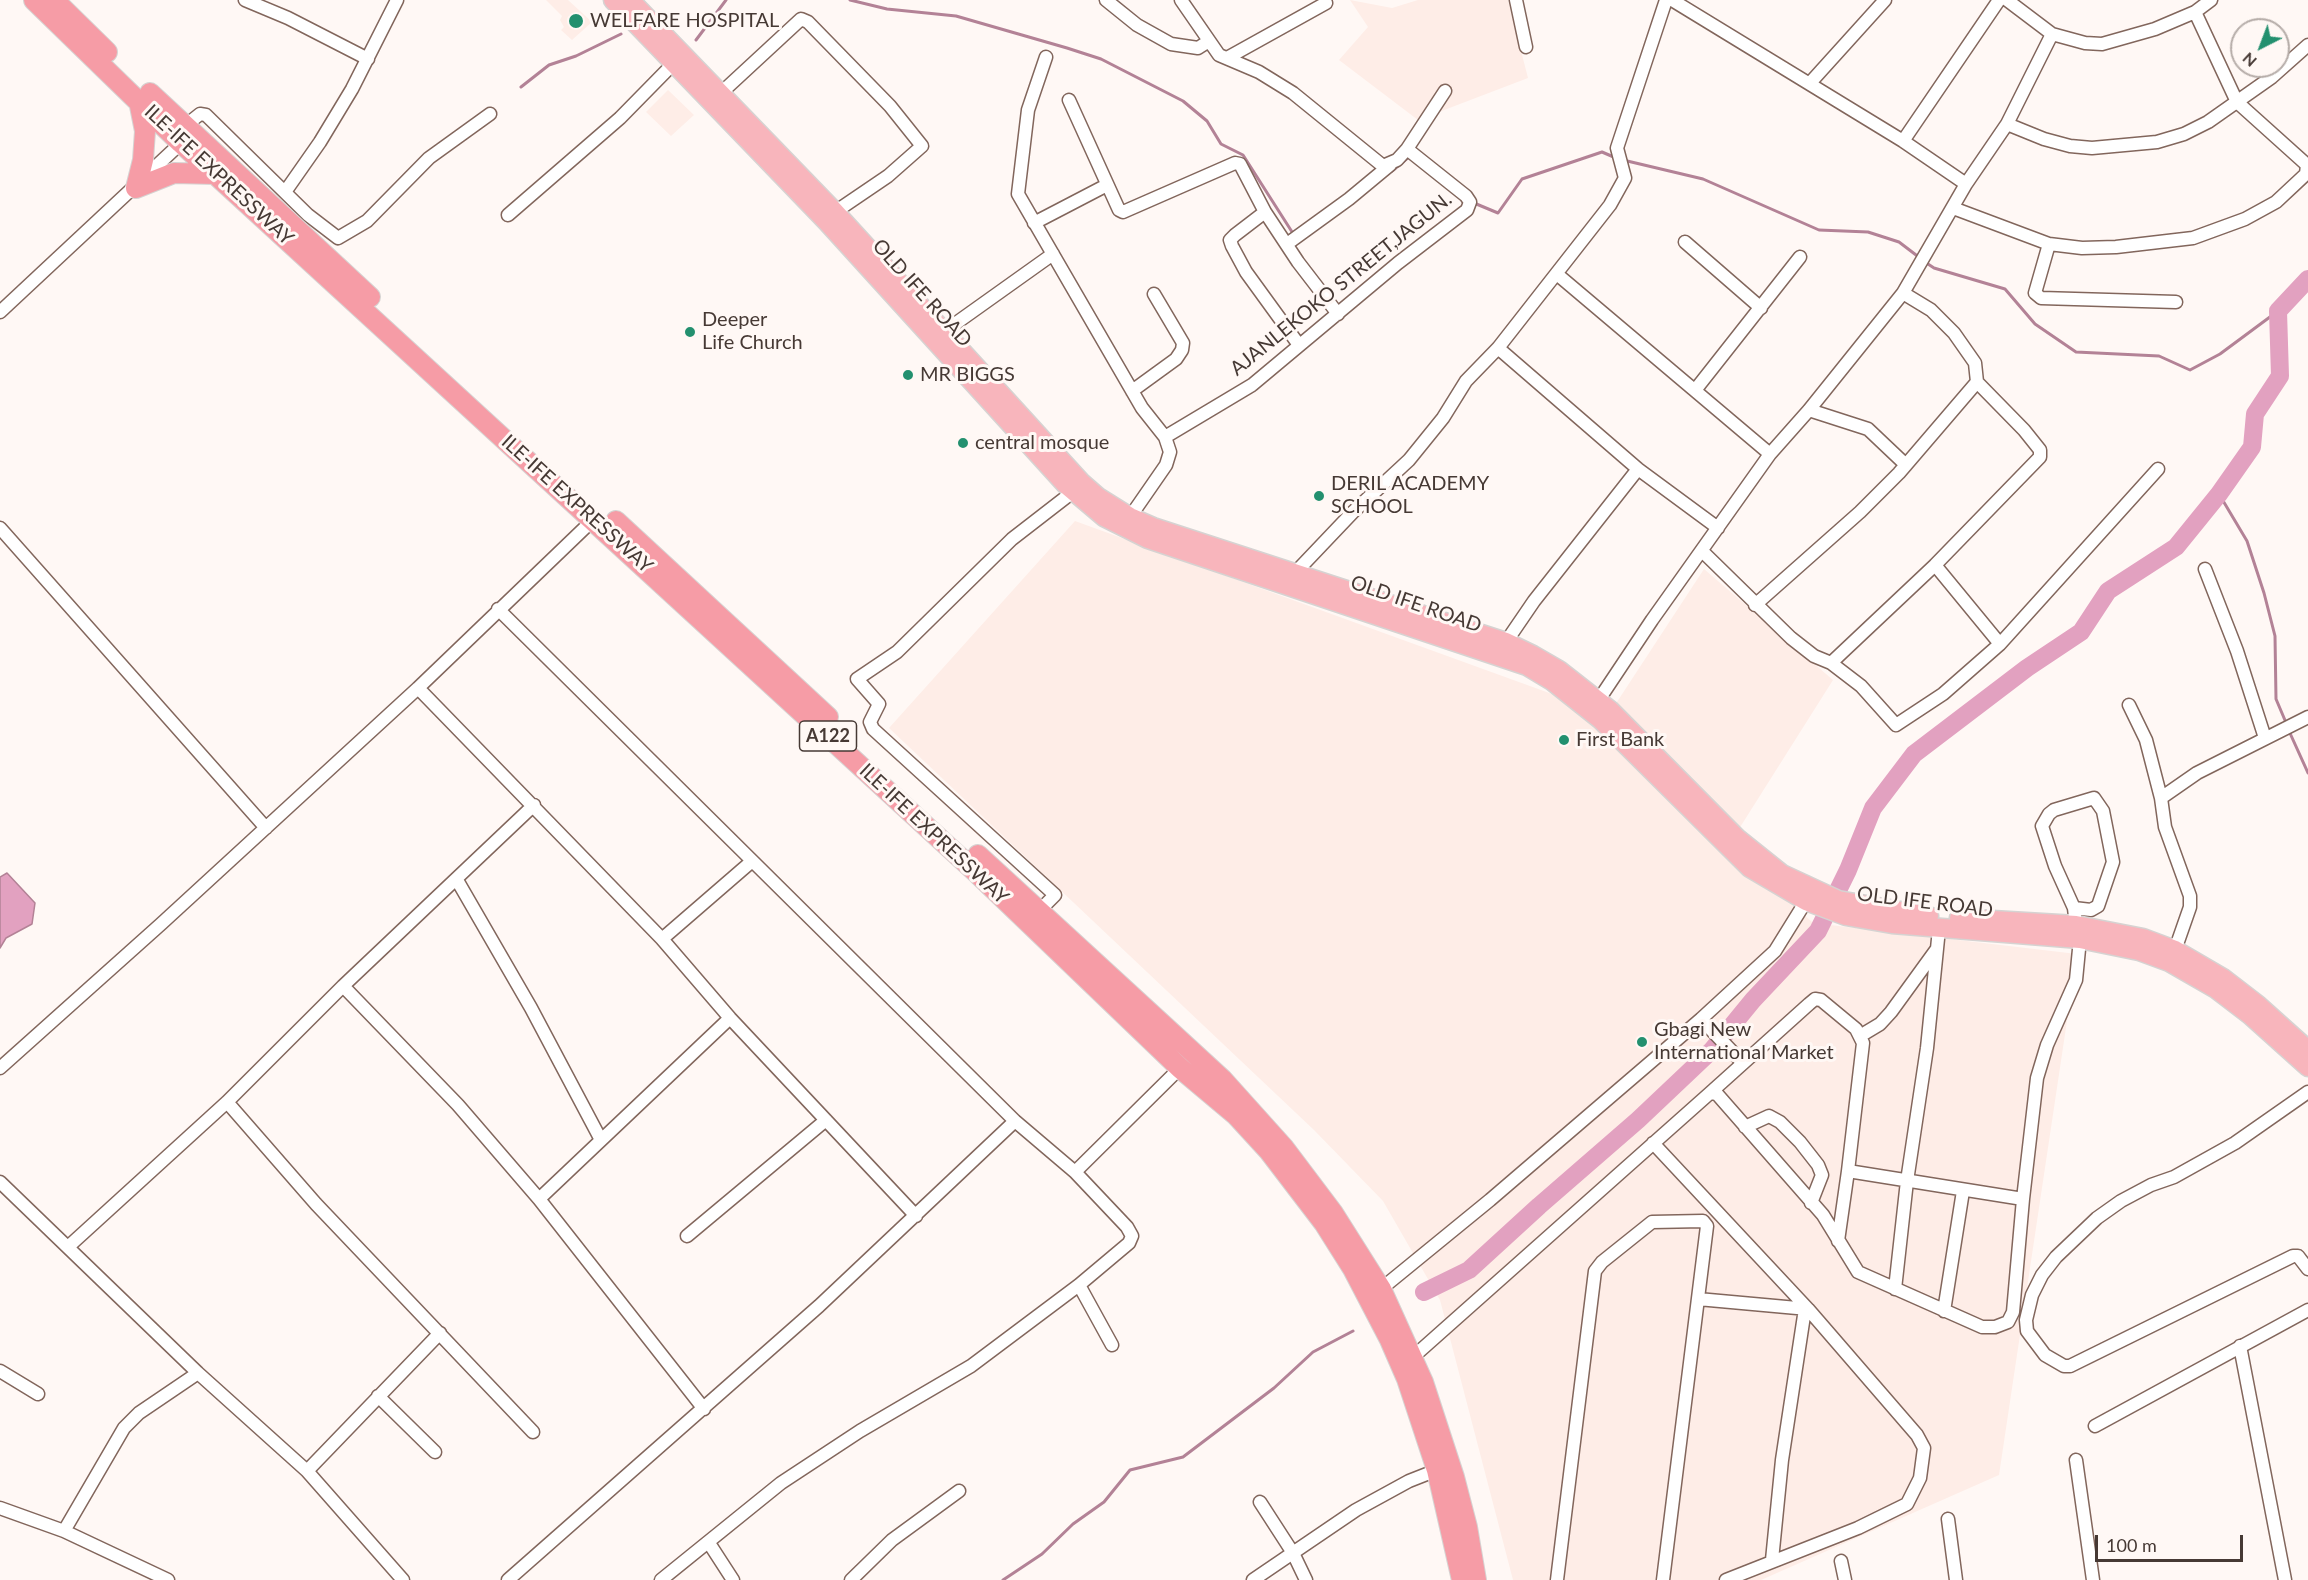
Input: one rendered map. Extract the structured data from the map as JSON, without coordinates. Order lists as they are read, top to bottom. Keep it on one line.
{"streets":{"highway":["ILE-IFE EXPRESSWAY","A122"],"main road":["OLD IFE ROAD"],"street":["AJANLEKOKO STREET,JAGUN."]},"places":["WELFARE HOSPITAL","Deeper Life Church","MR BIGGS","central mosque","DERIL ACADEMY SCHOOL","First Bank","Gbagi New International Market"],"scale_bar":"100 m","north":"bottom left"}
